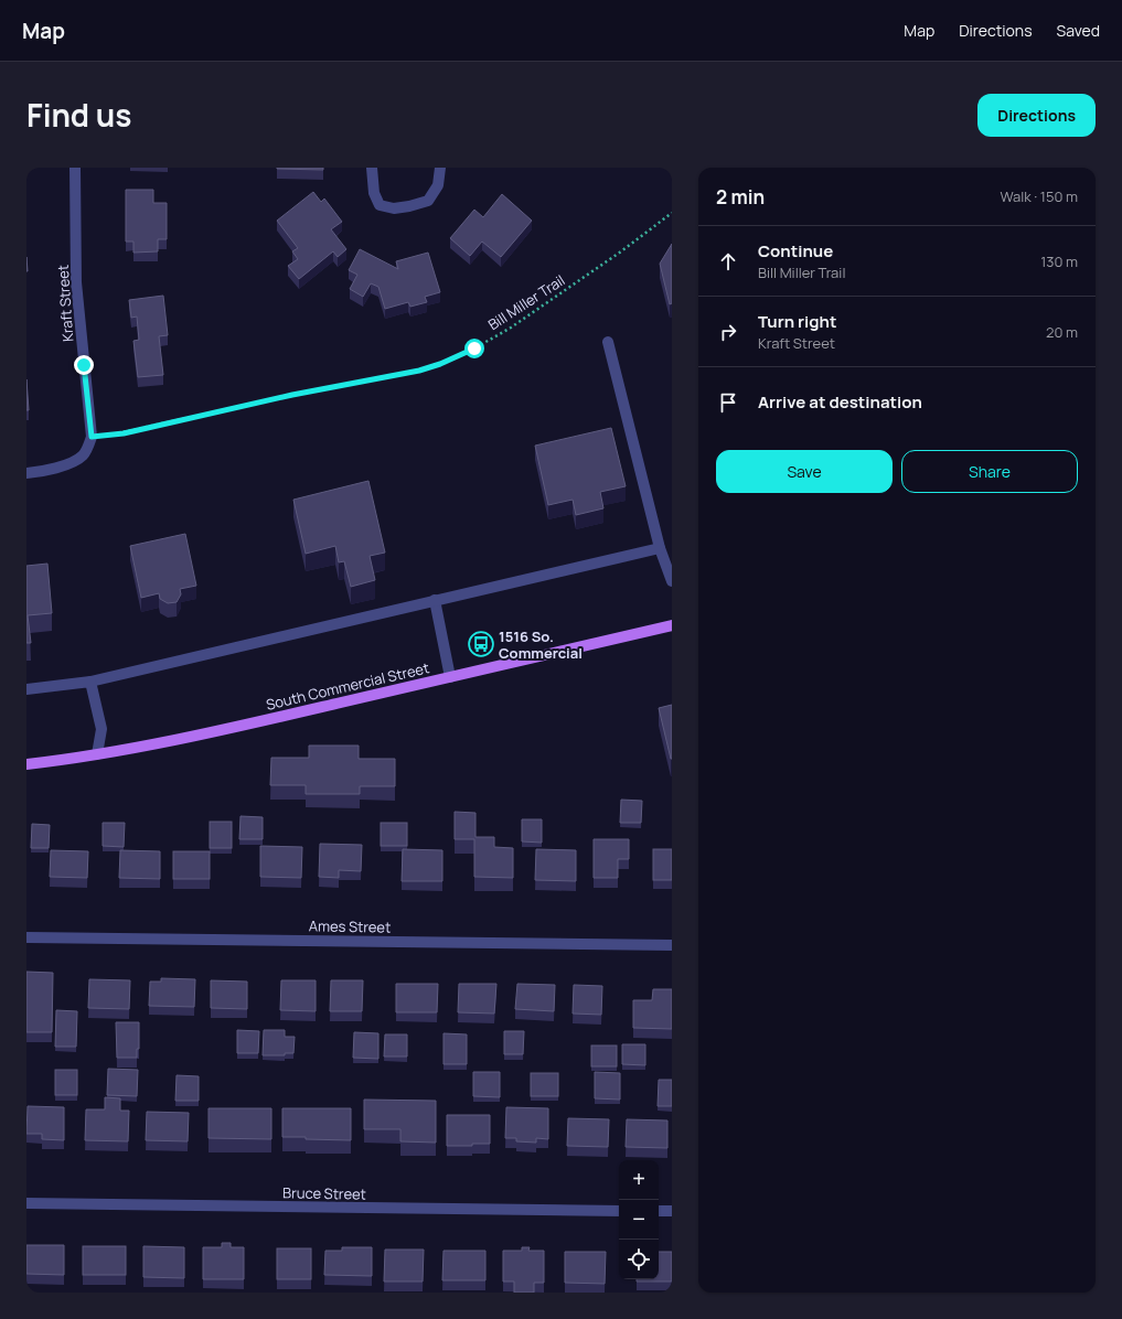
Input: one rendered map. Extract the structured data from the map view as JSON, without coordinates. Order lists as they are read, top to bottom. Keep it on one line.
{"streets":{"main road":["South Commercial Street"],"street":["Kraft Street","Ames Street","Bruce Street"],"path":["Bill Miller Trail"]},"crossings":[["Bill Miller Trail","Kraft Street"]],"places":{"bus stop":["1516 So. Commercial"]},"page":{"header":"Map","nav":["Map","Directions","Saved"],"title":"Find us","buttons":["Directions",["Save","Share"]],"heading":["2 min","Walk · 150 m"],"list":[["Continue","Bill Miller Trail","130 m"],["Turn right","Kraft Street","20 m"],"Arrive at destination"],"map_buttons":["+","−"]}}
